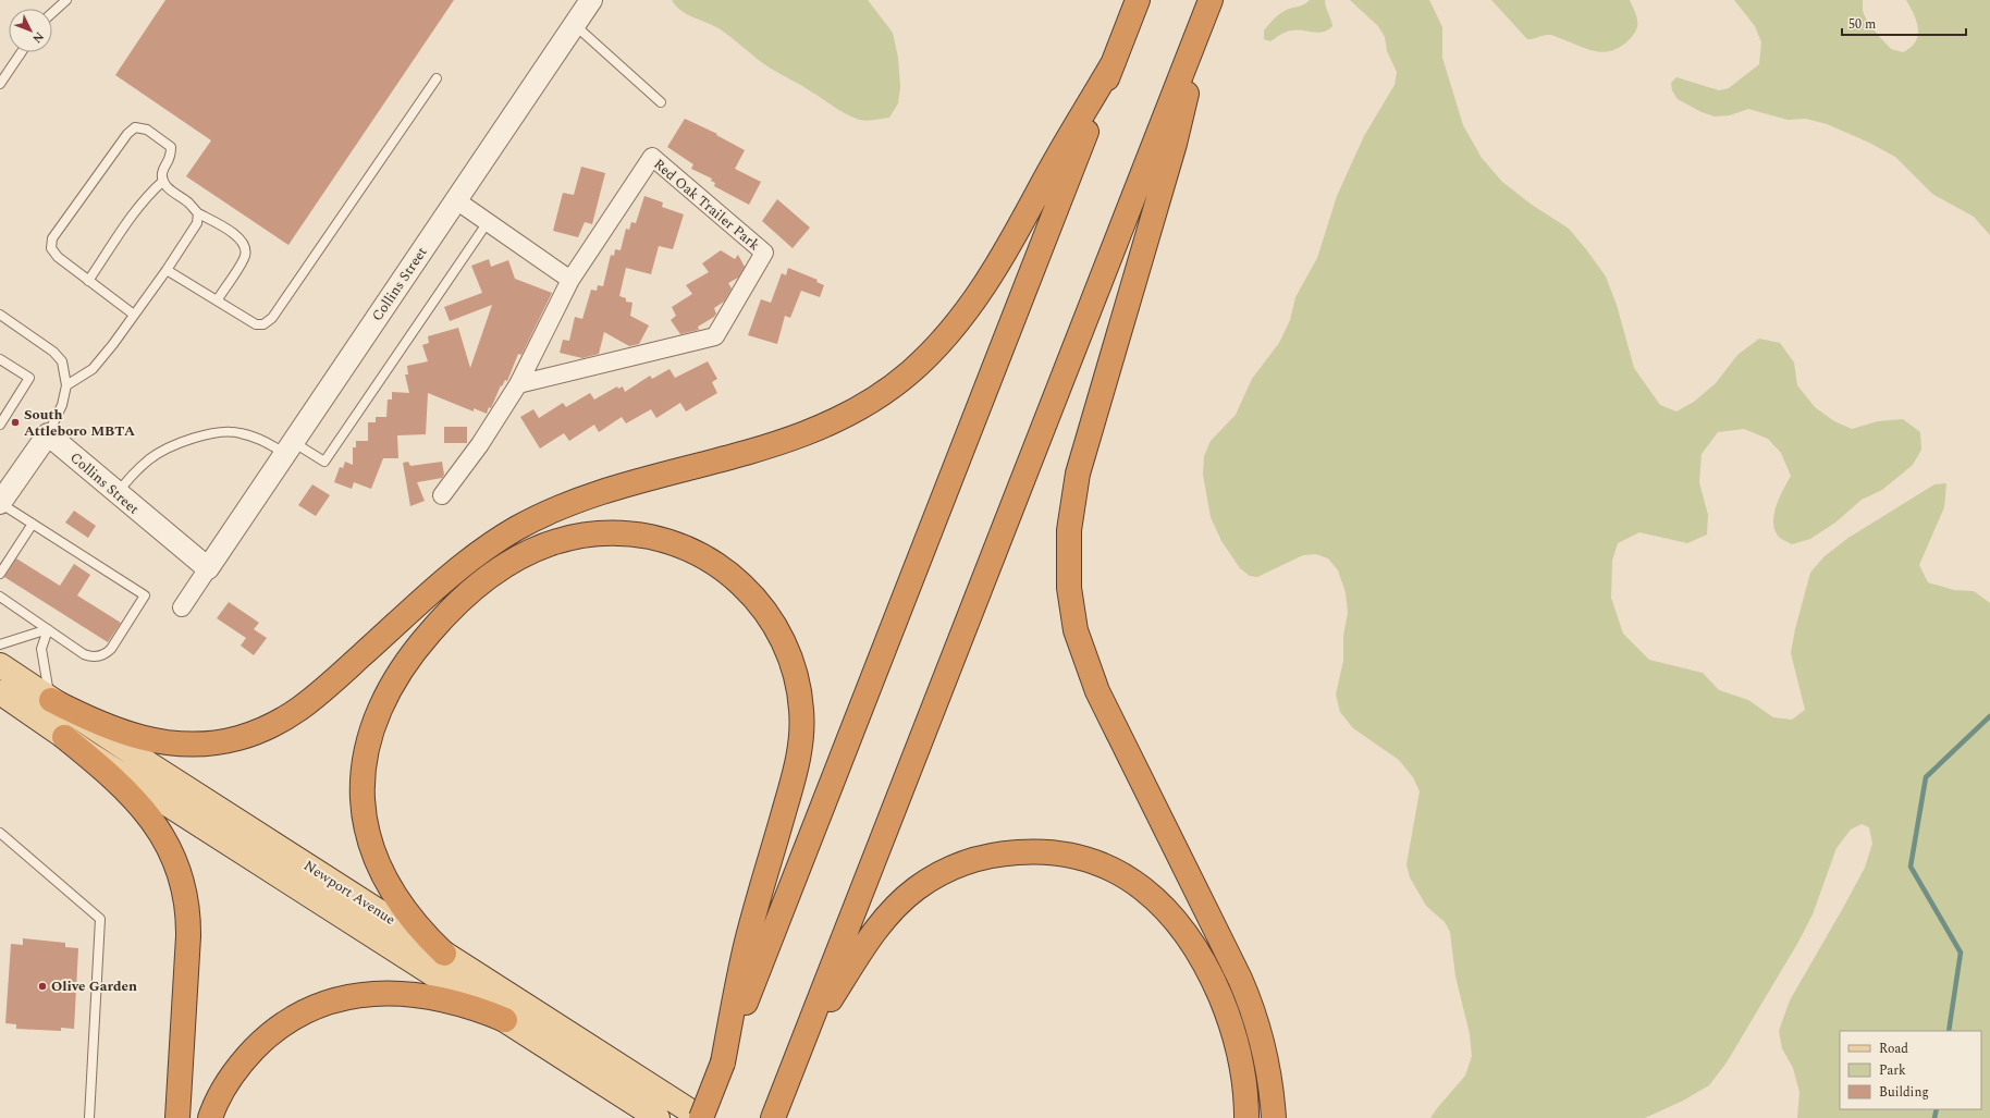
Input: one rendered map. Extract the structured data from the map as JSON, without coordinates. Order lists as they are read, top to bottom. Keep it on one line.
{"streets":{"main road":["Newport Avenue"],"street":["Red Oak Trailer Park","Collins Street"]},"places":["South Attleboro MBTA","Olive Garden"],"legend":["Road","Park","Building"],"scale_bar":"50 m","north":"bottom right"}
